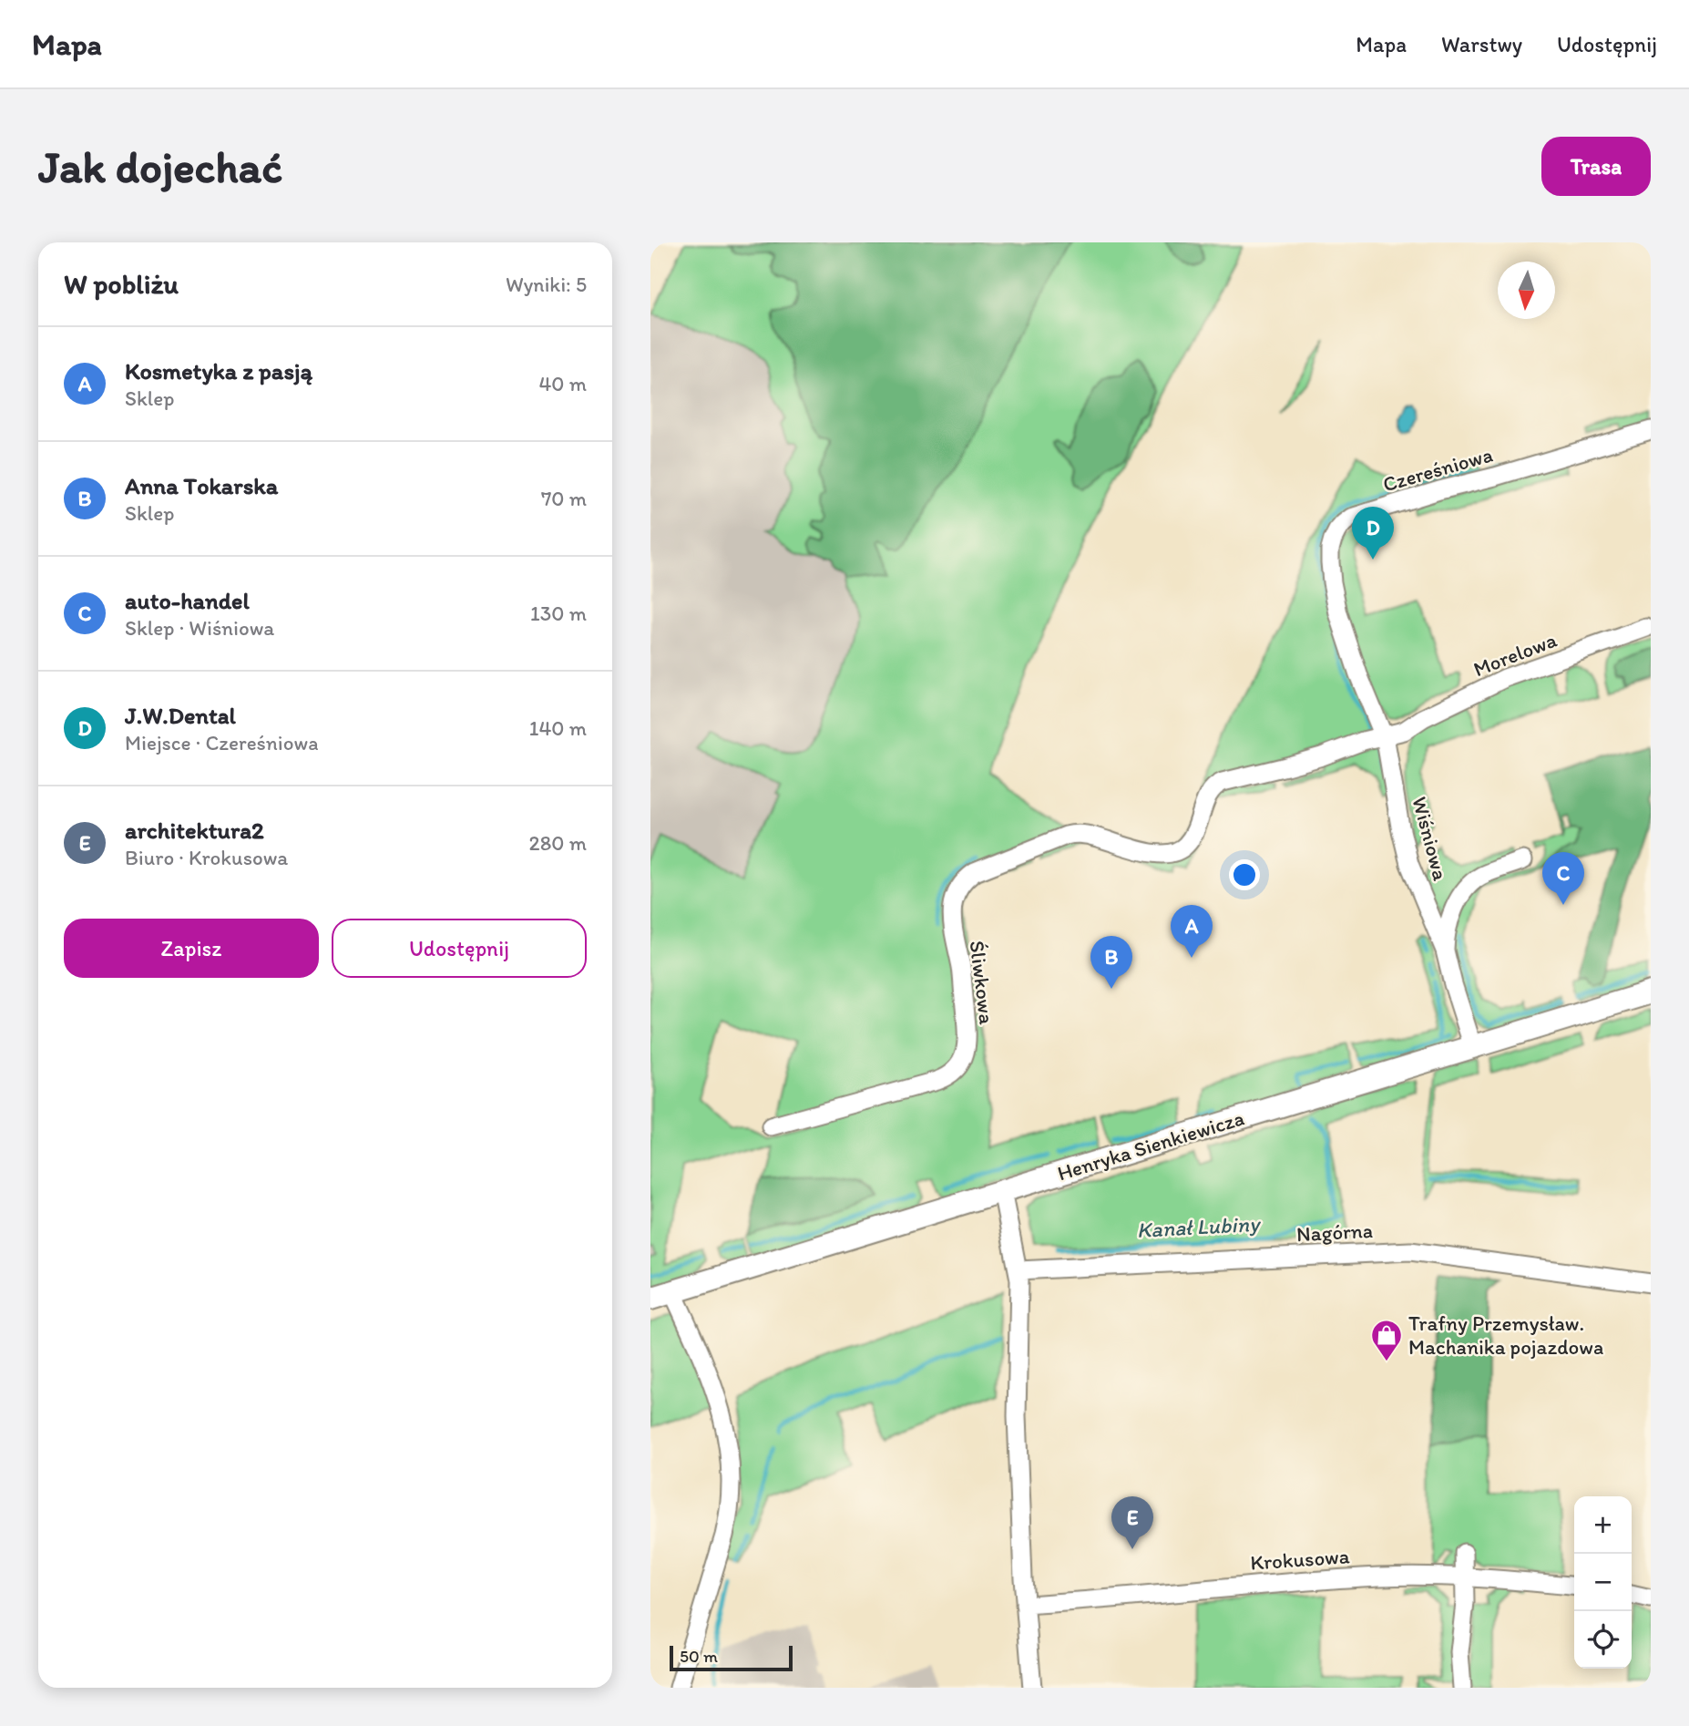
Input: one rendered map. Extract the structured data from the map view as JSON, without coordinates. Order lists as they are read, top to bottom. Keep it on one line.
{"streets":{"street":["Czereśniowa","Morelowa","Wiśniowa","Śliwkowa","Henryka Sienkiewicza","Nagórna","Krokusowa"]},"crossings":[["Czereśniowa","Morelowa"],["Czereśniowa","Wiśniowa"],["Morelowa","Wiśniowa"],["Morelowa","Śliwkowa"],["Wiśniowa","Henryka Sienkiewicza"]],"water":["Kanał Lubiny"],"places":{"shop":["Trafny Przemysław. Machanika pojazdowa"]},"scale_bar":"50 m","north":"bottom","page":{"header":"Mapa","nav":["Mapa","Warstwy","Udostępnij"],"buttons":["Trasa",["Zapisz","Udostępnij"]],"title":"Jak dojechać","heading":["W pobliżu","Wyniki: 5"],"list":[{"mark":"A","name":"Kosmetyka z pasją","note":"Sklep","value":"40 m"},{"mark":"B","name":"Anna Tokarska","note":"Sklep","value":"70 m"},{"mark":"C","name":"auto-handel","note":"Sklep · Wiśniowa","value":"130 m"},{"mark":"D","name":"J.W.Dental","note":"Miejsce · Czereśniowa","value":"140 m"},{"mark":"E","name":"architektura2","note":"Biuro · Krokusowa","value":"280 m"}],"pins":["D","C","A","B","E"],"map_buttons":["+","−"],"scale":"50 m"}}
